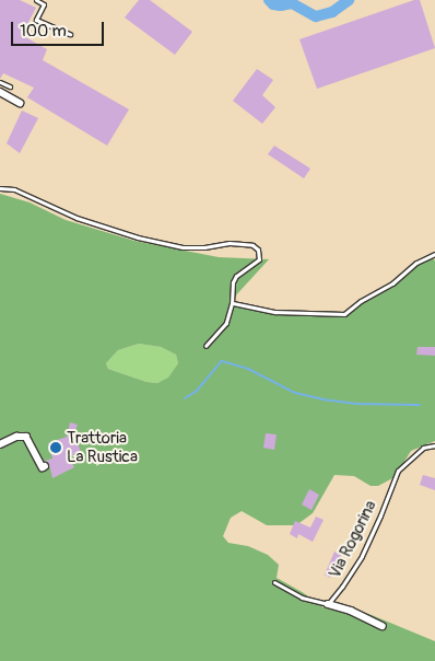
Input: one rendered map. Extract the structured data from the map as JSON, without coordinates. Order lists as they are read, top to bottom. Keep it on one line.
{"streets":{"lane":["Via Rogorina"]},"places":["Trattoria La Rustica"],"scale_bar":"100 m"}
